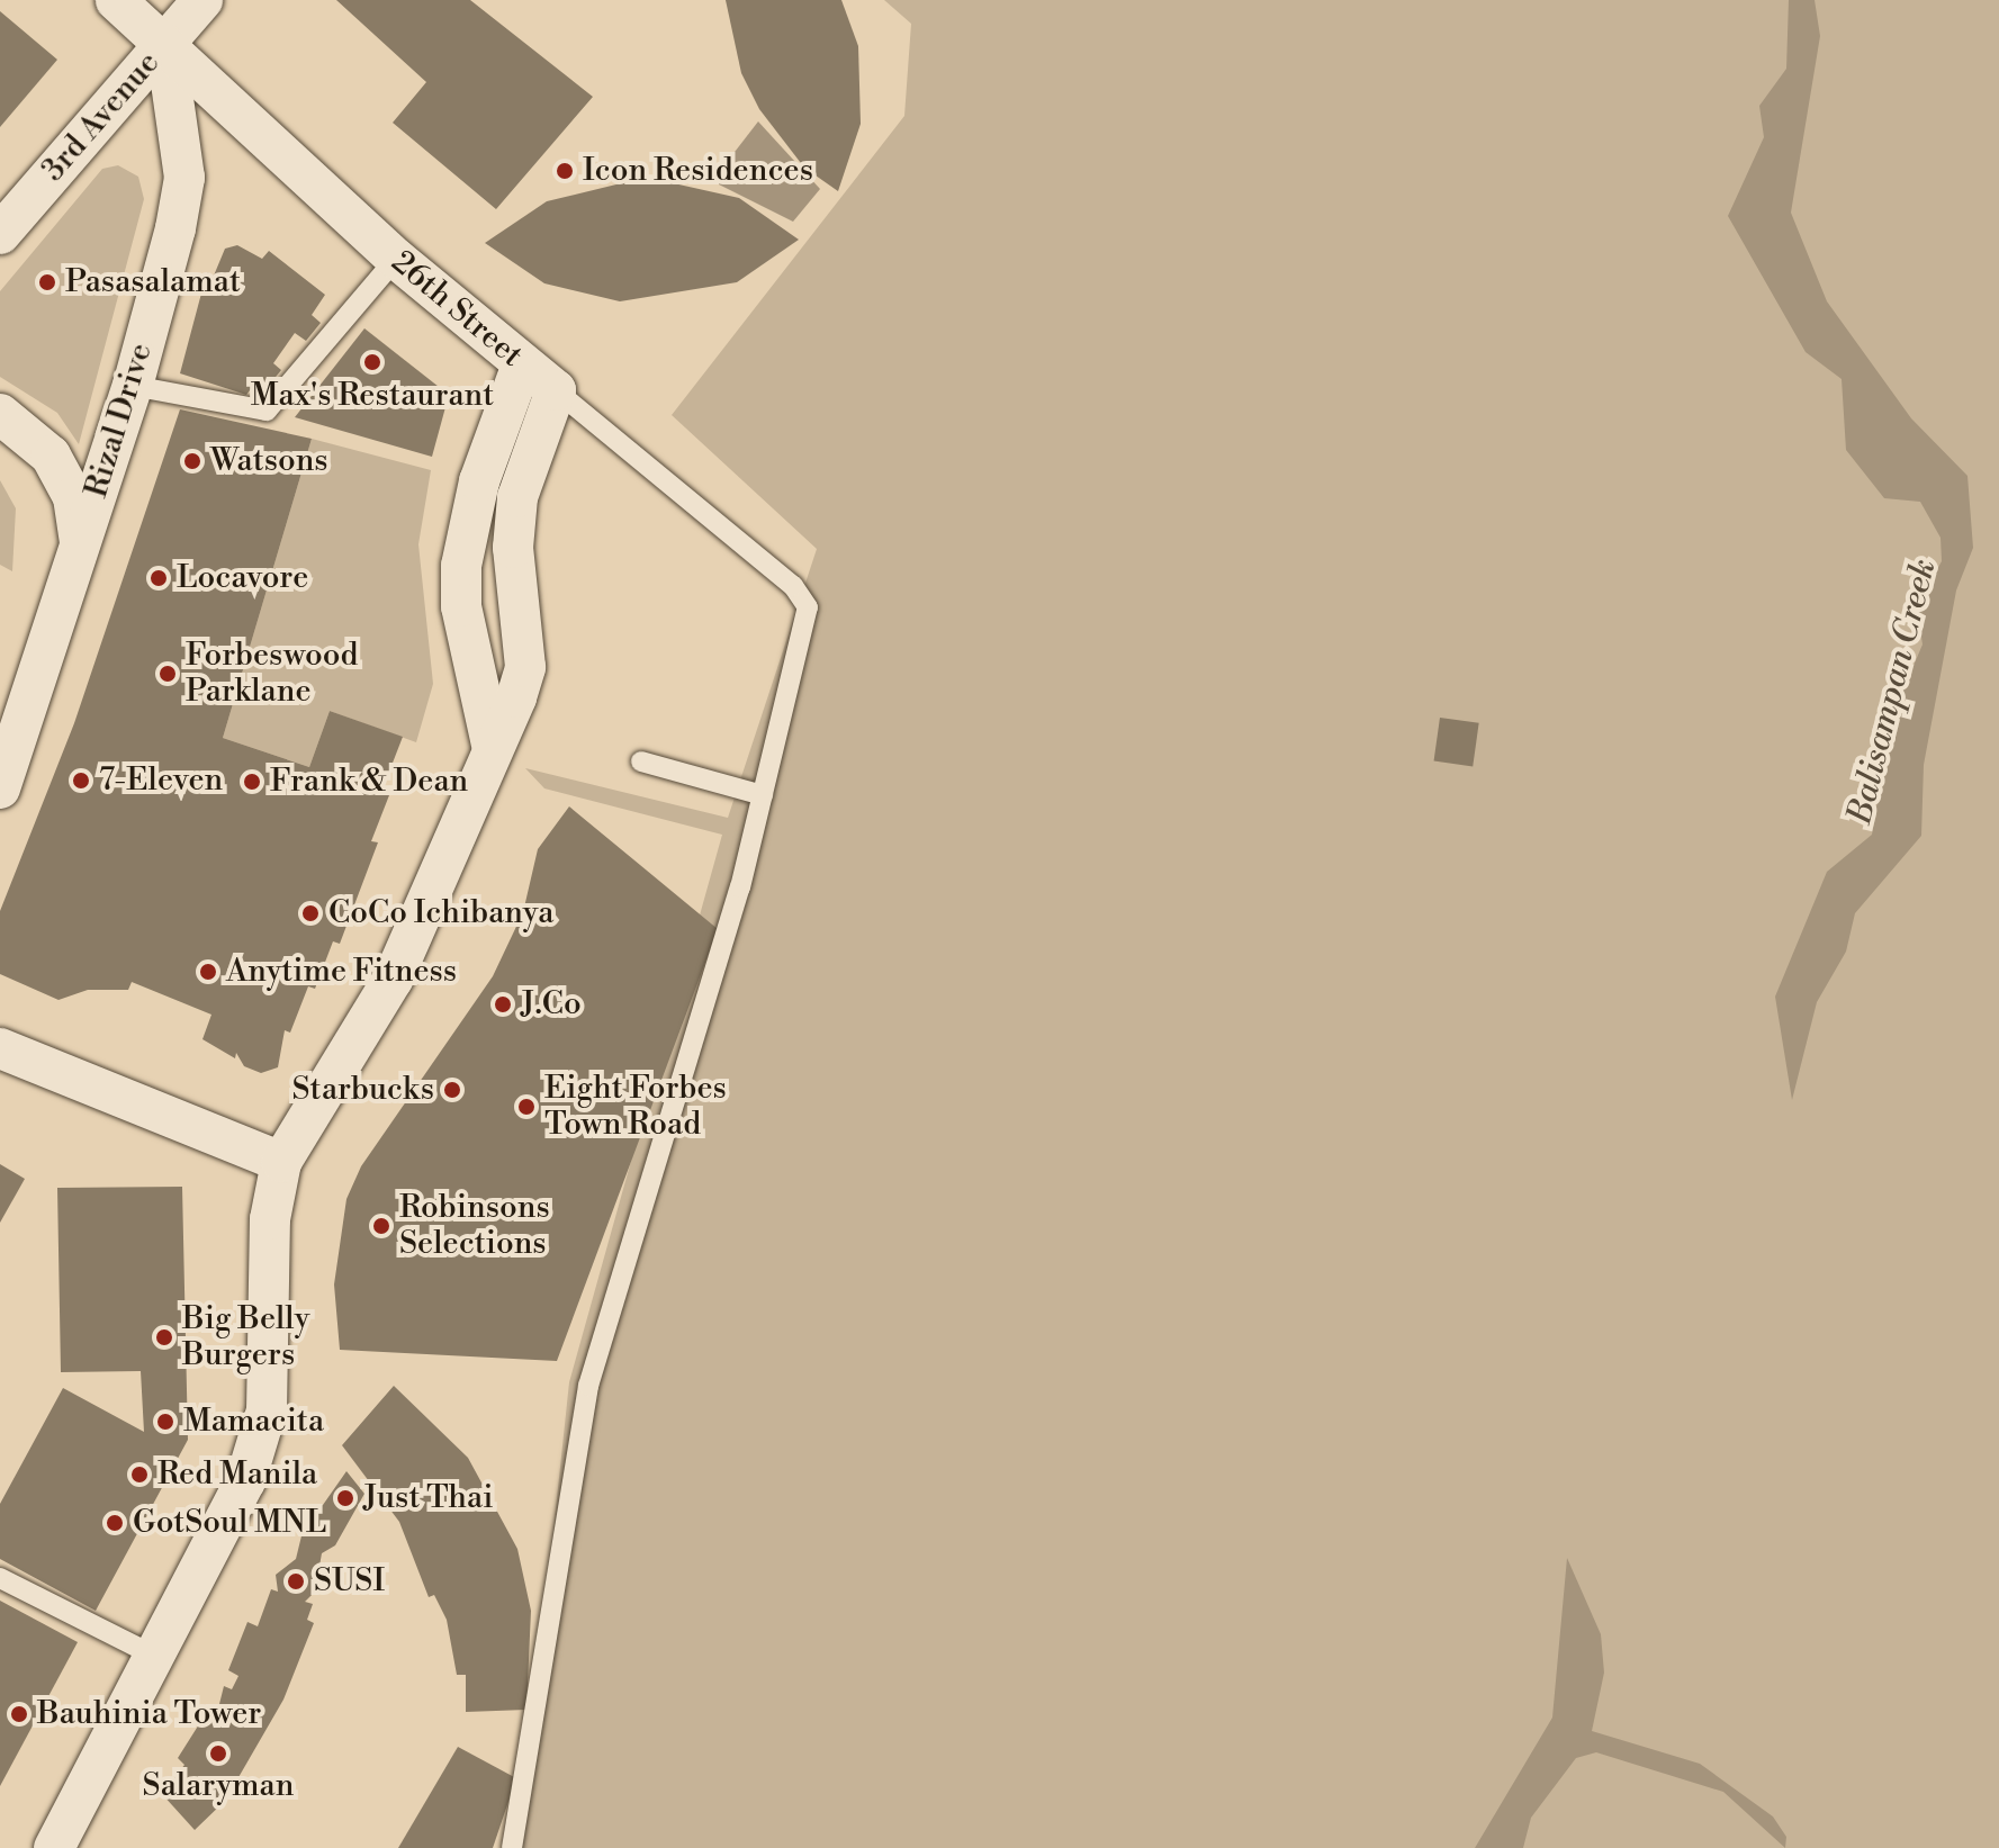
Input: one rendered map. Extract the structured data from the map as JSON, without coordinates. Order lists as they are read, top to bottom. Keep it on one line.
{"streets":{"street":["3rd Avenue","26th Street","Rizal Drive"]},"crossings":[["3rd Avenue","26th Street"],["3rd Avenue","Rizal Drive"],["26th Street","Rizal Drive"]],"water":["Balisampan Creek"],"places":["Icon Residences","Pasasalamat","Max's Restaurant","Watsons","Locavore","Forbeswood Parklane","7-Eleven","Frank & Dean","CoCo Ichibanya","Anytime Fitness","J.Co","Starbucks","Eight Forbes Town Road","Robinsons Selections","Big Belly Burgers","Mamacita","Red Manila","Just Thai","GotSoul MNL","SUSI","Bauhinia Tower","Salaryman"]}
